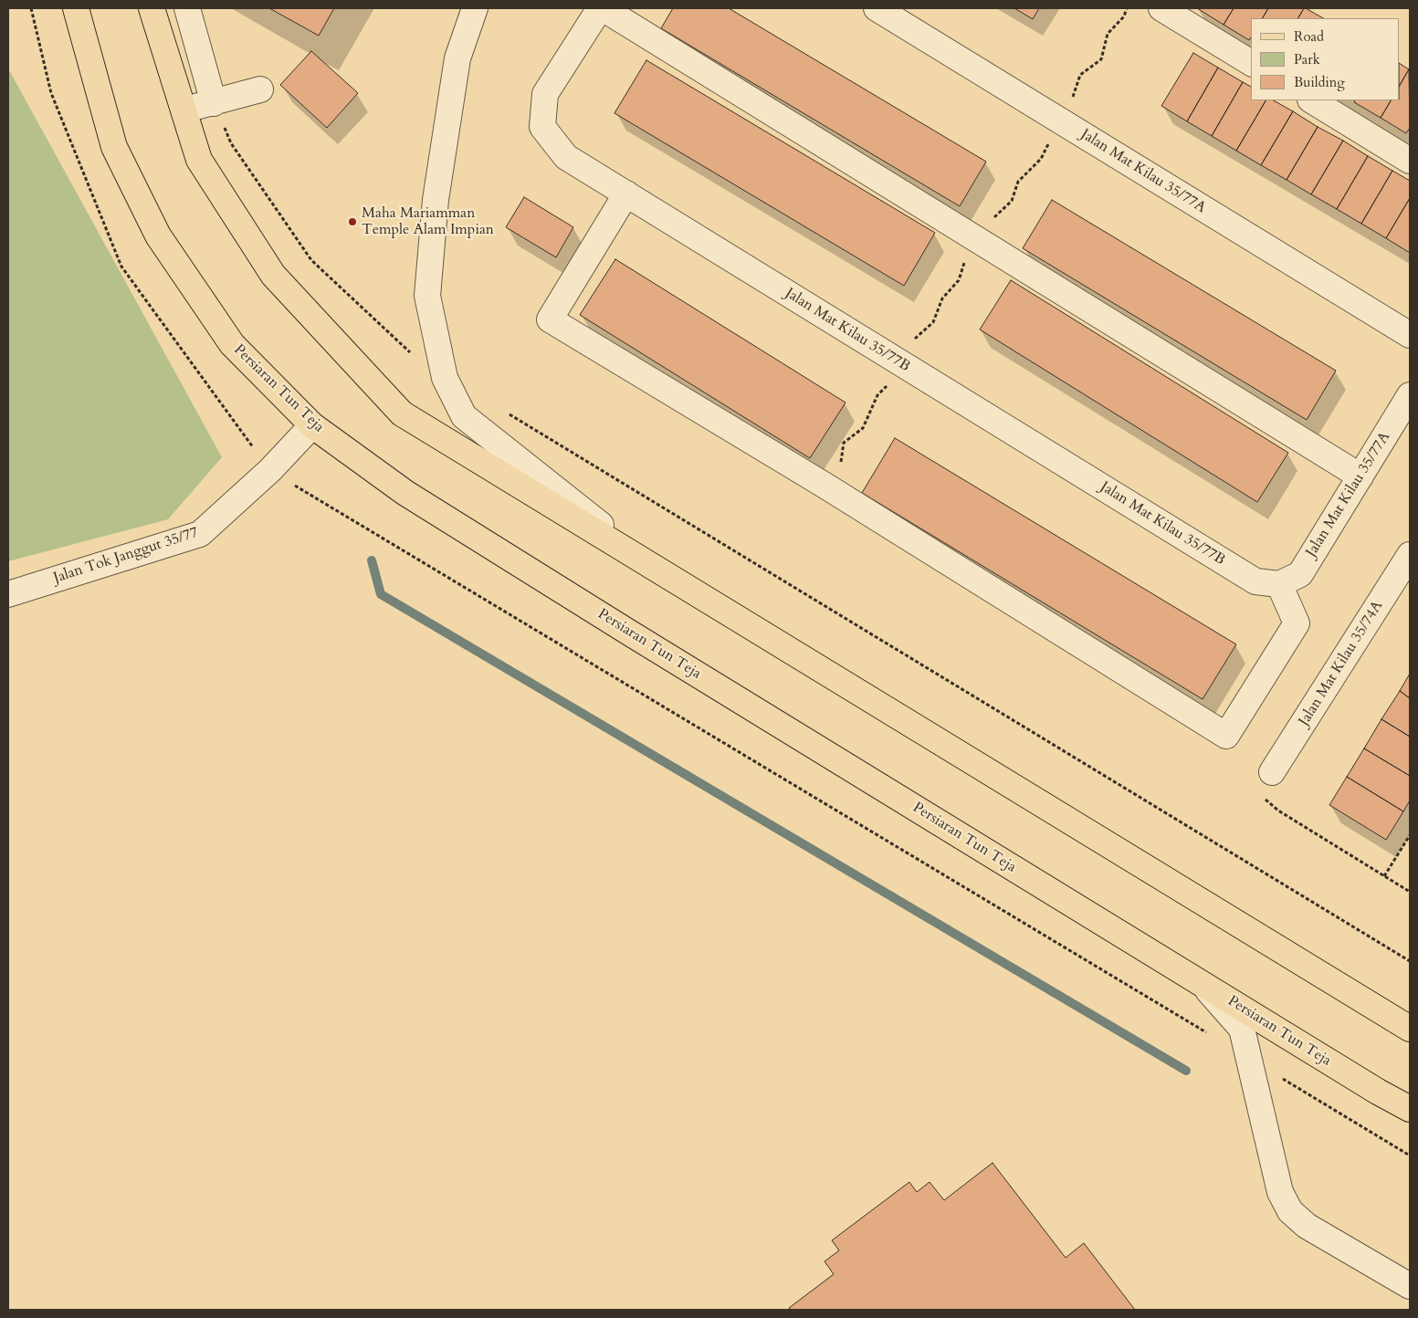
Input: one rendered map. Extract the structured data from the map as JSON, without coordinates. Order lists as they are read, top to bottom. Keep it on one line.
{"streets":{"main road":["Persiaran Tun Teja"],"street":["Jalan Mat Kilau 35/77A","Jalan Mat Kilau 35/77B","Jalan Tok Janggut 35/77","Jalan Mat Kilau 35/74A"]},"crossings":[["Jalan Mat Kilau 35/77A","Jalan Mat Kilau 35/77B"],["Persiaran Tun Teja","Jalan Tok Janggut 35/77"]],"places":["Maha Mariamman Temple Alam Impian"],"legend":["Road","Park","Building"]}
